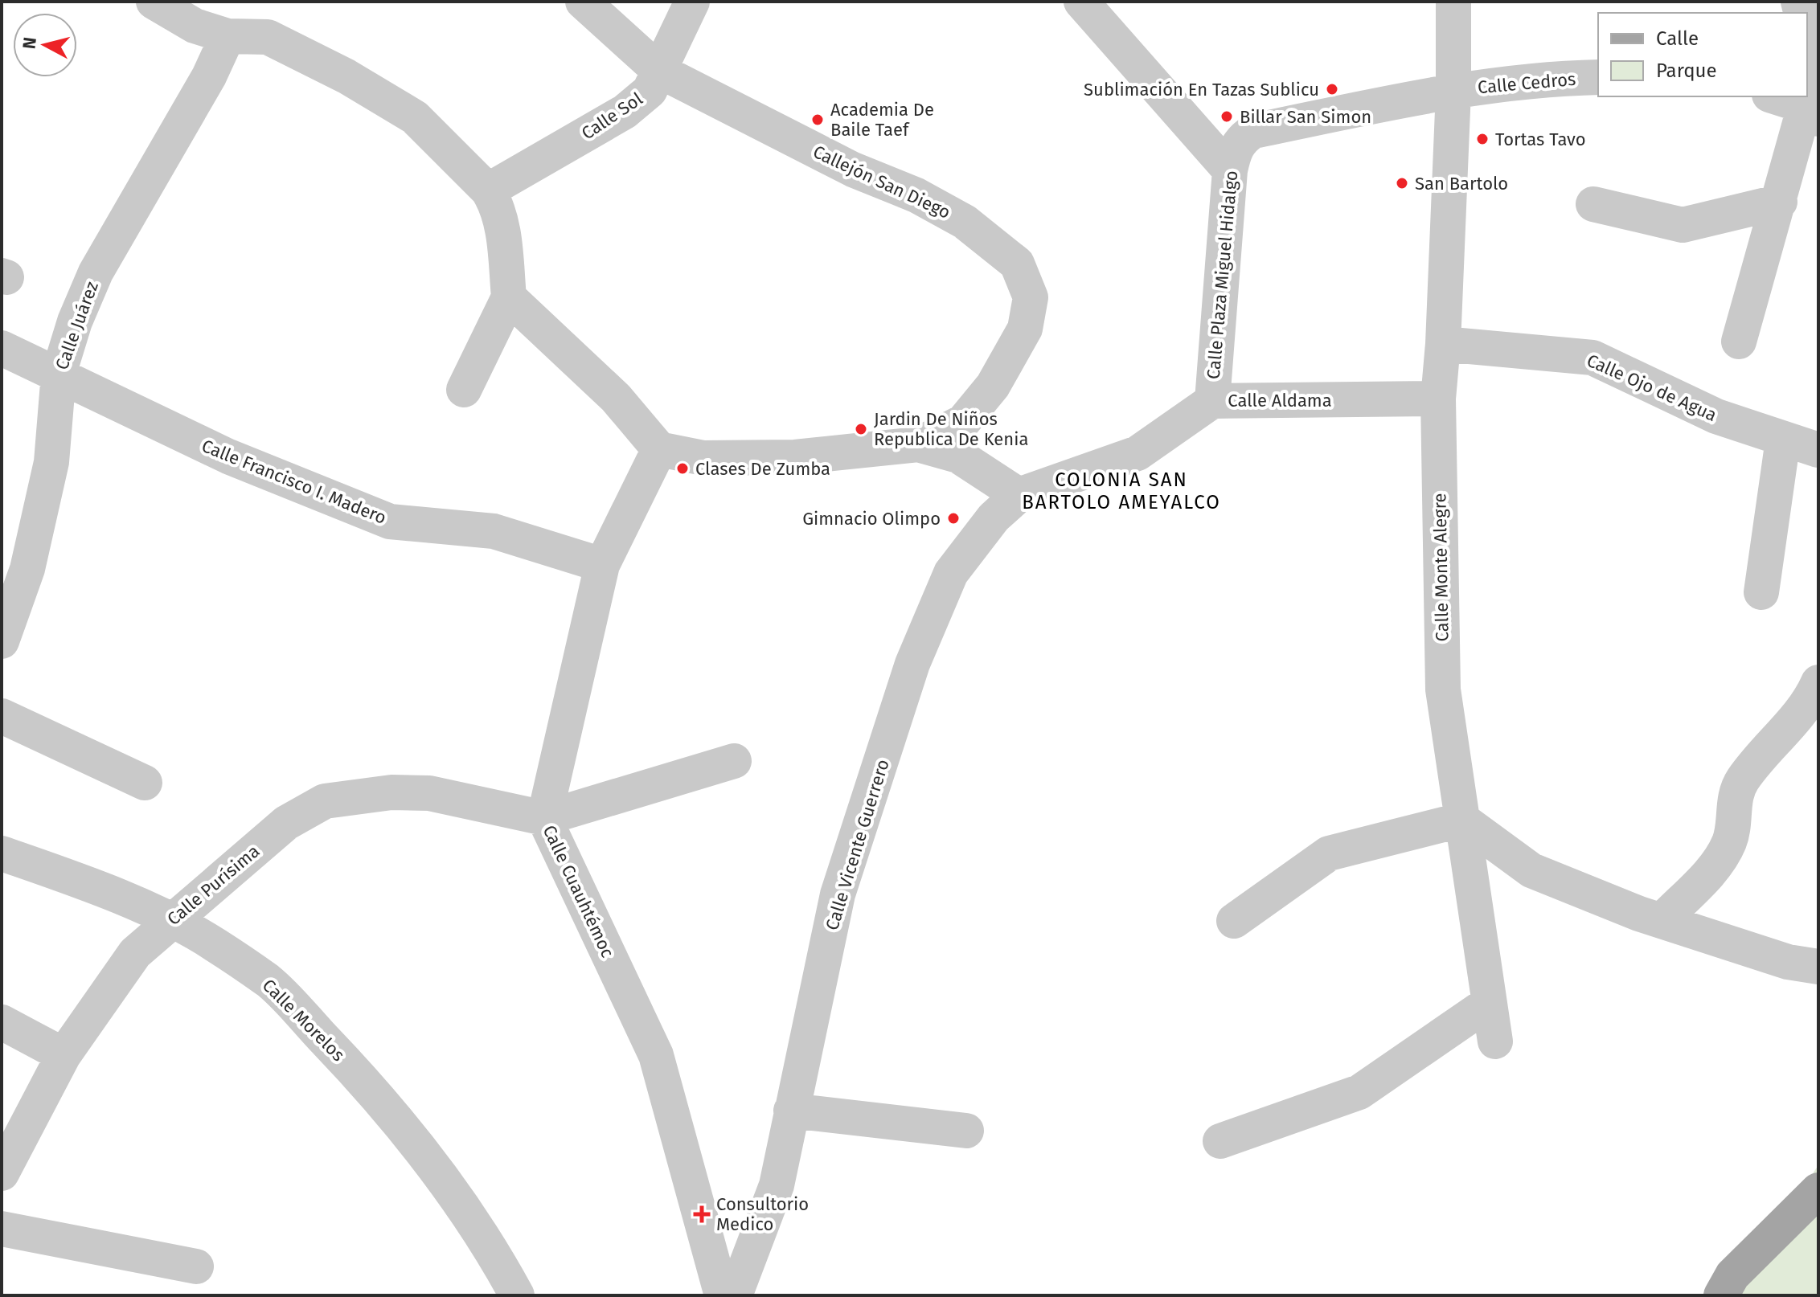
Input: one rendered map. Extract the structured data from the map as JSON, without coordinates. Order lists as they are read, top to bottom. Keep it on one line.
{"streets":{"street":["Calle Cedros","Calle Sol","Callejón San Diego","Calle Plaza Miguel Hidalgo","Calle Juárez","Calle Ojo de Agua","Calle Aldama","Calle Francisco I. Madero","Calle Monte Alegre","Calle Vicente Guerrero","Calle Purísima","Calle Cuauhtémoc","Calle Morelos"]},"crossings":[["Calle Cedros","Calle Plaza Miguel Hidalgo"],["Calle Cedros","Calle Monte Alegre"],["Calle Sol","Callejón San Diego"],["Calle Plaza Miguel Hidalgo","Calle Aldama"],["Calle Plaza Miguel Hidalgo","Calle Monte Alegre"],["Calle Juárez","Calle Francisco I. Madero"],["Calle Ojo de Agua","Calle Monte Alegre"],["Calle Aldama","Calle Monte Alegre"],["Calle Aldama","Calle Vicente Guerrero"],["Calle Francisco I. Madero","Calle Cuauhtémoc"],["Calle Purísima","Calle Cuauhtémoc"],["Calle Purísima","Calle Morelos"]],"districts":["COLONIA SAN BARTOLO AMEYALCO"],"places":{"other":["Sublimación En Tazas Sublicu","Billar San Simon","Academia De Baile Taef","Tortas Tavo","San Bartolo","Jardin De Niños Republica De Kenia","Clases De Zumba","Gimnacio Olimpo"],"health":["Consultorio Medico"]},"legend":["Calle","Parque"],"north":"left"}
